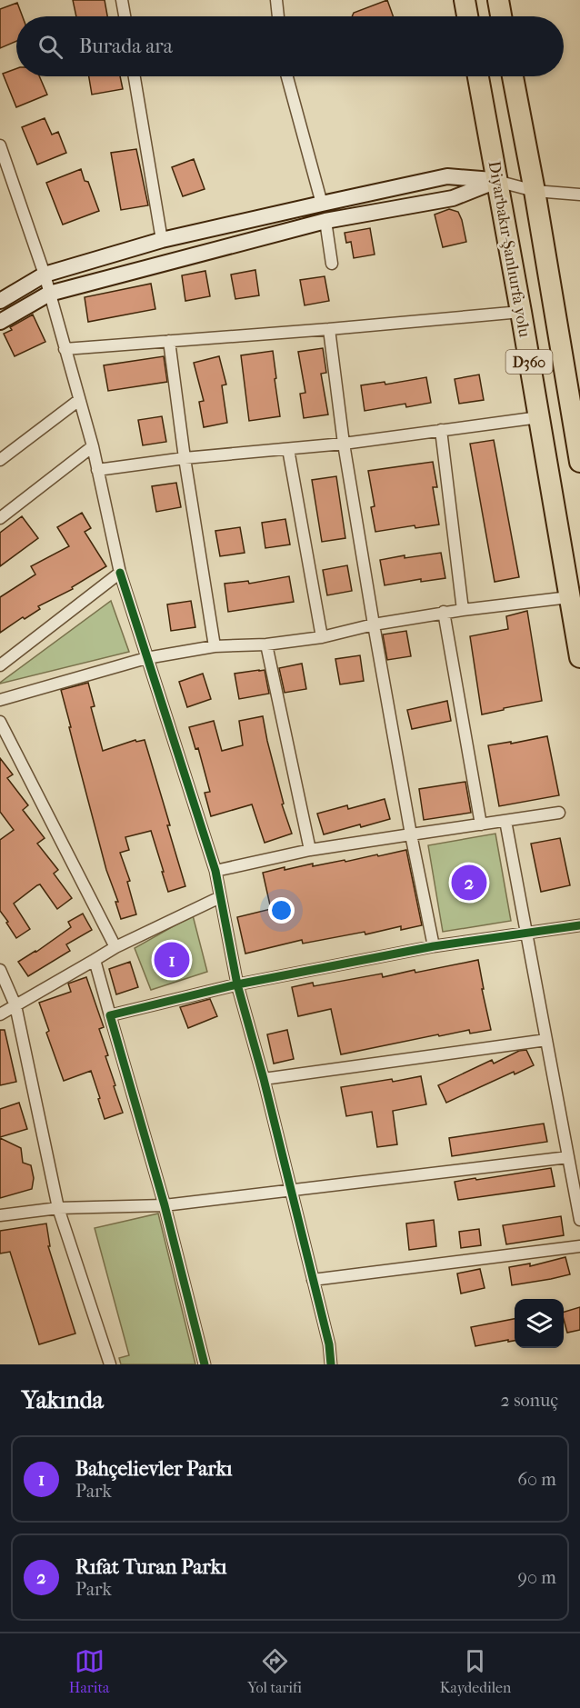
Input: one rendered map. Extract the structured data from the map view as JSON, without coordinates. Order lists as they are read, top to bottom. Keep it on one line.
{"streets":{"highway":["Diyarbakır-Şanlıurfa yolu","D360"]},"page":{"search":"Burada ara","pins":["2","1"],"heading":["Yakında","2 sonuç"],"list":[{"mark":"1","name":"Bahçelievler Parkı","note":"Park","value":"60 m"},{"mark":"2","name":"Rıfat Turan Parkı","note":"Park","value":"90 m"}],"nav":["Harita","Yol tarifi","Kaydedilen"]}}
